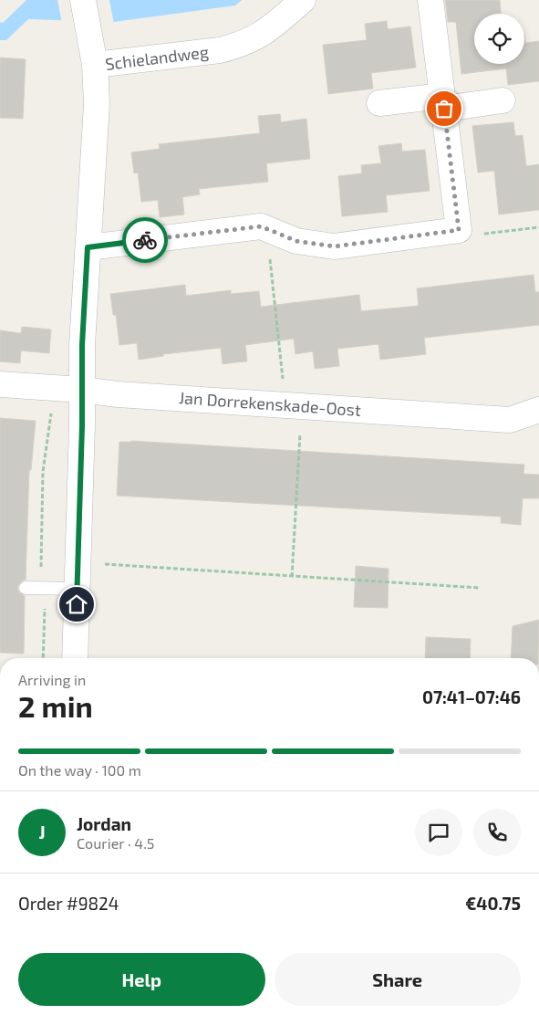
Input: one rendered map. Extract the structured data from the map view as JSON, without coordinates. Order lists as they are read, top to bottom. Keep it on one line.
{"streets":{"street":["Schielandweg","Jan Dorrekenskade-Oost"]},"crossings":[["Schielandweg","Jan Dorrekenskade-Oost"]],"page":{"heading":["2 min","Arriving in","07:41–07:46"],"panel":["Jordan","Courier · 4.5","Order #9824","€40.75"],"bar":"On the way · 100 m","round":"J","buttons":["Help","Share"]}}
